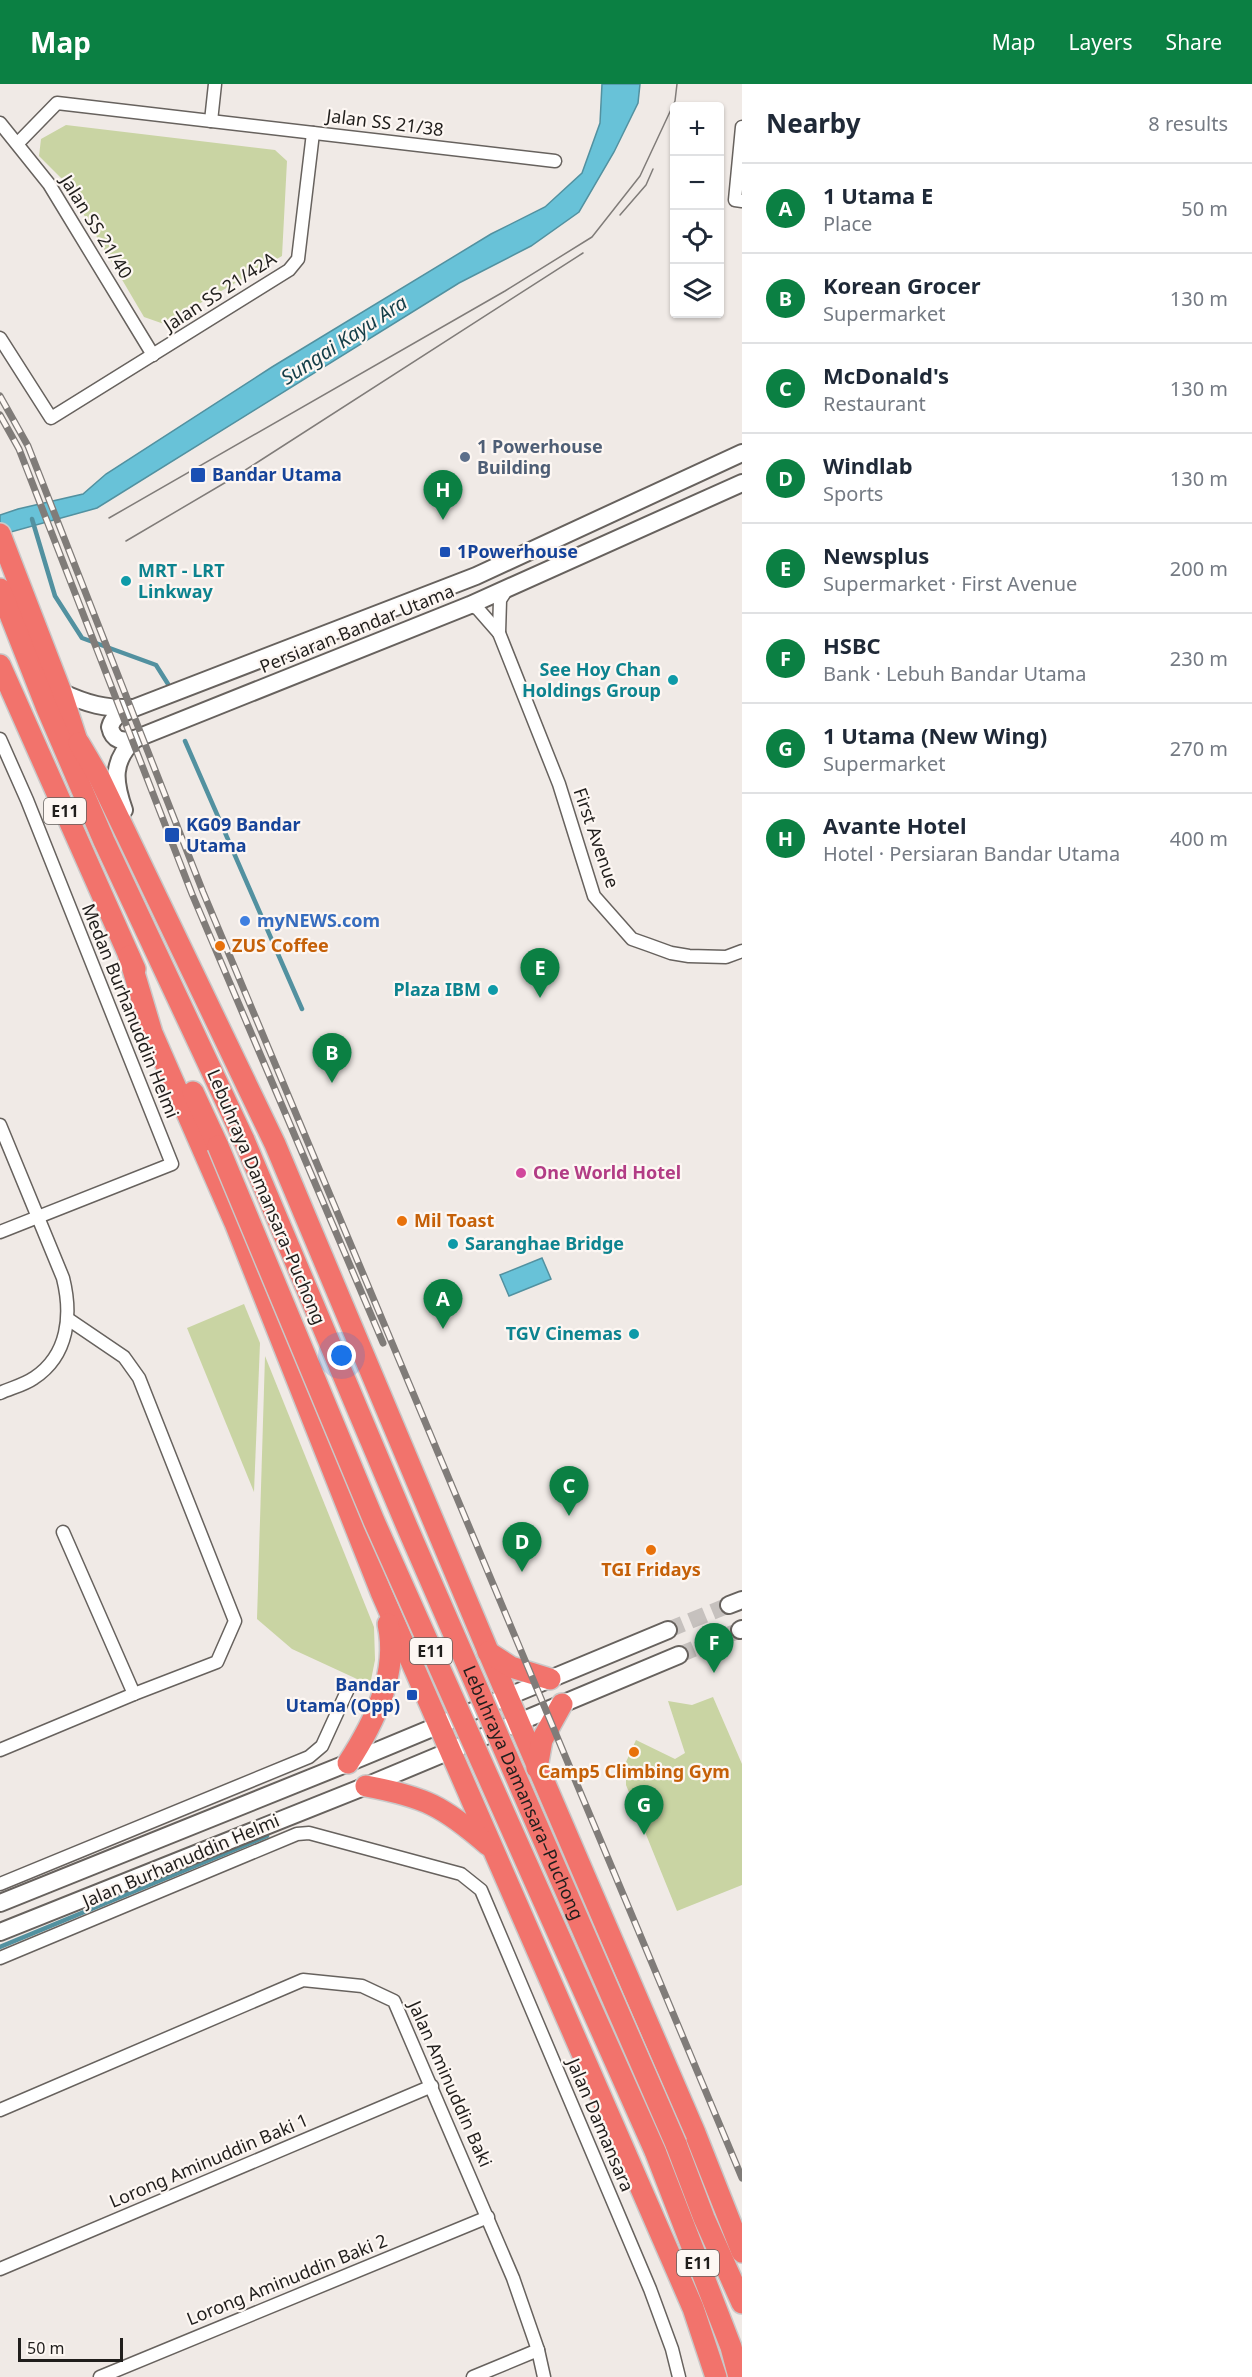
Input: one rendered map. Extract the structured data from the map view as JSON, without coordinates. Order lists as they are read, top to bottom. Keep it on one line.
{"streets":{"highway":["E11","Lebuhraya Damansara–Puchong"],"main road":["Persiaran Bandar Utama","Jalan Burhanuddin Helmi"],"street":["Jalan SS 21/38","Jalan SS 21/40","Jalan SS 21/42A","First Avenue","Medan Burhanuddin Helmi","Jalan Aminuddin Baki","Jalan Damansara","Lorong Aminuddin Baki 1","Lorong Aminuddin Baki 2"]},"crossings":[["Jalan SS 21/38","Jalan SS 21/40"],["Jalan SS 21/38","Jalan SS 21/42A"],["Jalan SS 21/40","Jalan SS 21/42A"],["Persiaran Bandar Utama","First Avenue"],["Jalan Burhanuddin Helmi","Jalan Damansara"],["Jalan Aminuddin Baki","Lorong Aminuddin Baki 1"],["Jalan Aminuddin Baki","Lorong Aminuddin Baki 2"]],"water":["Sungai Kayu Ara"],"places":{"other":["1 Powerhouse Building","MRT - LRT Linkway","See Hoy Chan Holdings Group","myNEWS.com","ZUS Coffee","Plaza IBM","One World Hotel","Mil Toast","Saranghae Bridge","TGV Cinemas","TGI Fridays","Camp5 Climbing Gym"],"transit":["Bandar Utama","1Powerhouse","KG09 Bandar Utama","Bandar Utama (Opp)"]},"scale_bar":"50 m","page":{"header":"Map","nav":["Map","Layers","Share"],"heading":["Nearby","8 results"],"map_buttons":["+","−"],"list":[{"mark":"A","name":"1 Utama E","note":"Place","value":"50 m"},{"mark":"B","name":"Korean Grocer","note":"Supermarket","value":"130 m"},{"mark":"C","name":"McDonald's","note":"Restaurant","value":"130 m"},{"mark":"D","name":"Windlab","note":"Sports","value":"130 m"},{"mark":"E","name":"Newsplus","note":"Supermarket · First Avenue","value":"200 m"},{"mark":"F","name":"HSBC","note":"Bank · Lebuh Bandar Utama","value":"230 m"},{"mark":"G","name":"1 Utama (New Wing)","note":"Supermarket","value":"270 m"},{"mark":"H","name":"Avante Hotel","note":"Hotel · Persiaran Bandar Utama","value":"400 m"}],"pins":["H","E","B","A","C","D","F","G"],"scale":"50 m"}}
